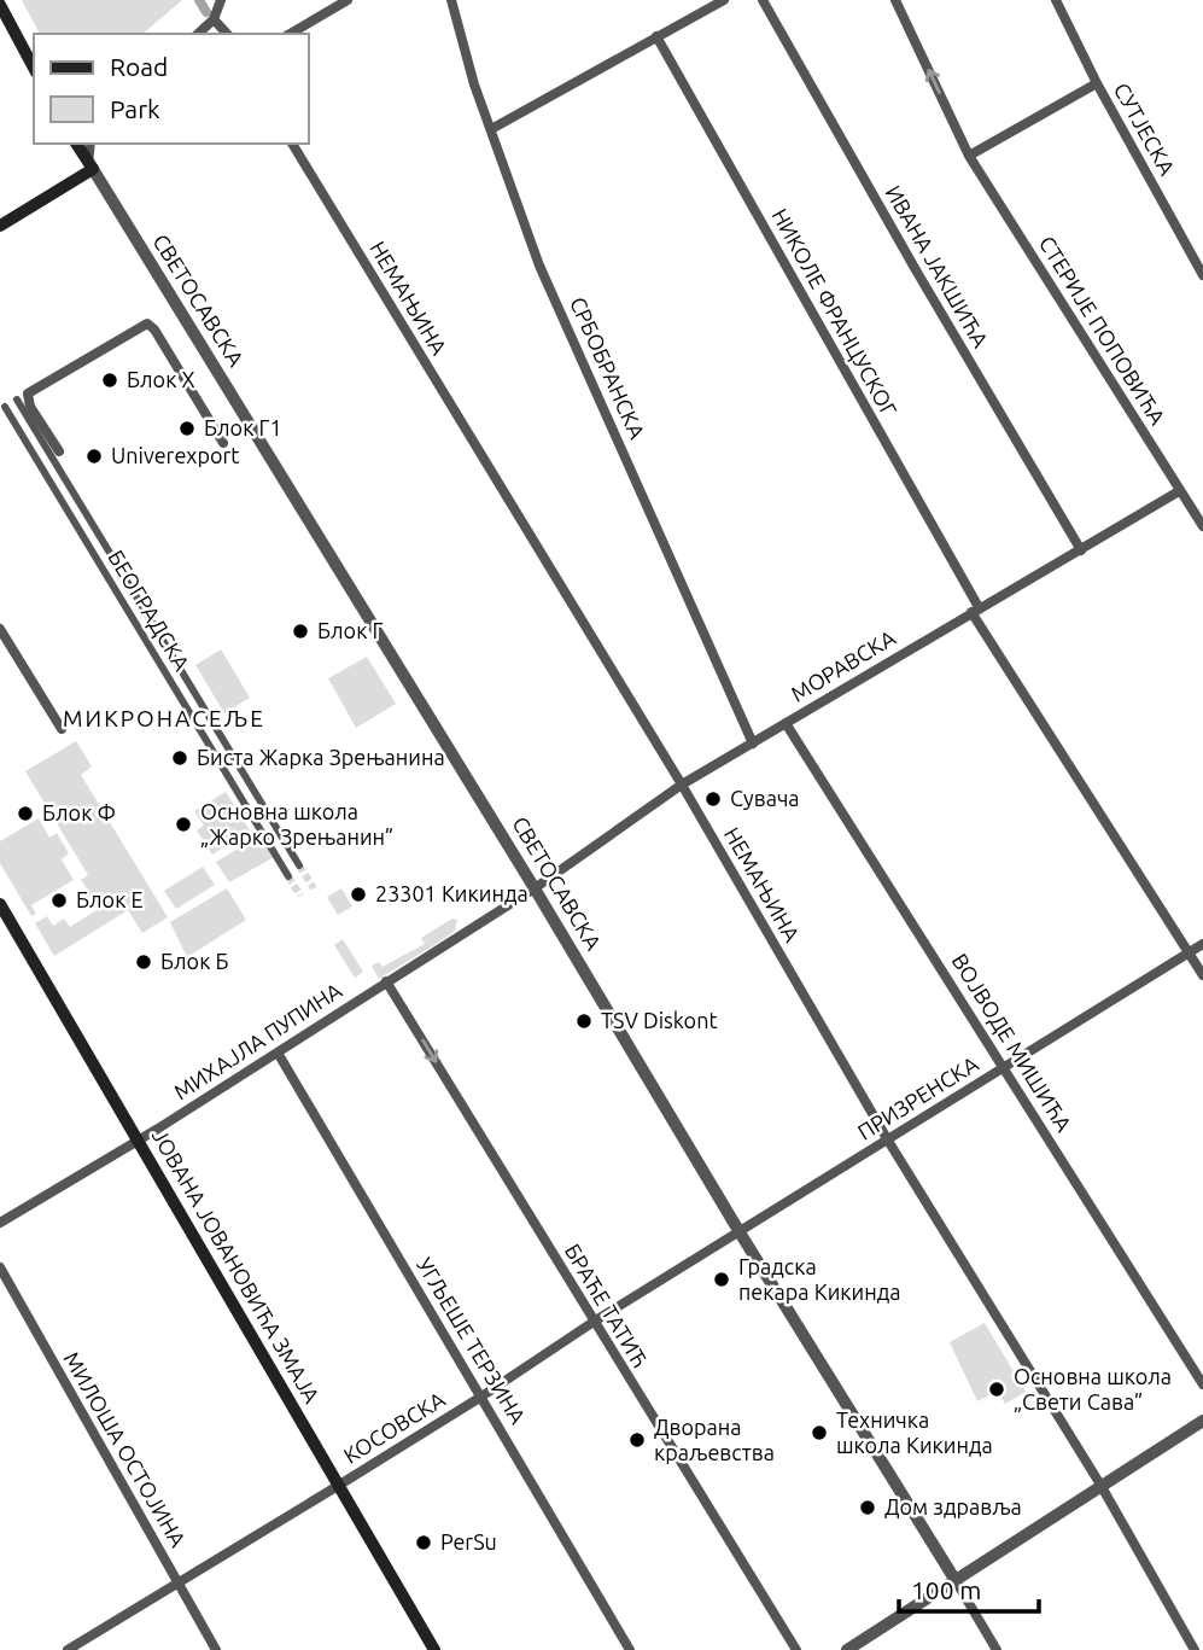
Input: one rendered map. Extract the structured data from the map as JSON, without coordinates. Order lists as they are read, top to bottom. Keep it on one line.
{"streets":{"main road":["СВЕТОСАВСКА","ЈОВАНА ЈОВАНОВИЋА ЗМАЈА"],"street":["СУТЈЕСКА","ИВАНА ЈАКШИЋА","НЕМАЊИНА","НИКОЛЕ ФРАНЦУСКОГ","СТЕРИЈЕ ПОПОВИЋА","СРБОБРАНСКА","БЕОГРАДСКА","МОРАВСКА","МИХАЈЛА ПУПИНА","ВОЈВОДЕ МИШИЋА","ПРИЗРЕНСКА","БРАЋЕ ТАТИЋ","УГЉЕШЕ ТЕРЗИНА","КОСОВСКА","МИЛОША ОСТОЈИНА"]},"crossings":[["ИВАНА ЈАКШИЋА","МОРАВСКА"],["НЕМАЊИНА","МОРАВСКА"],["НЕМАЊИНА","ПРИЗРЕНСКА"],["СВЕТОСАВСКА","МОРАВСКА"],["СВЕТОСАВСКА","МИХАЈЛА ПУПИНА"],["СВЕТОСАВСКА","ПРИЗРЕНСКА"],["СВЕТОСАВСКА","КОСОВСКА"],["НИКОЛЕ ФРАНЦУСКОГ","МОРАВСКА"],["НИКОЛЕ ФРАНЦУСКОГ","ПРИЗРЕНСКА"],["СТЕРИЈЕ ПОПОВИЋА","МОРАВСКА"],["СРБОБРАНСКА","МОРАВСКА"],["МОРАВСКА","МИХАЈЛА ПУПИНА"],["МОРАВСКА","ВОЈВОДЕ МИШИЋА"],["МИХАЈЛА ПУПИНА","ЈОВАНА ЈОВАНОВИЋА ЗМАЈА"],["МИХАЈЛА ПУПИНА","БРАЋЕ ТАТИЋ"],["МИХАЈЛА ПУПИНА","УГЉЕШЕ ТЕРЗИНА"],["ВОЈВОДЕ МИШИЋА","ПРИЗРЕНСКА"],["ПРИЗРЕНСКА","КОСОВСКА"],["ЈОВАНА ЈОВАНОВИЋА ЗМАЈА","КОСОВСКА"],["БРАЋЕ ТАТИЋ","КОСОВСКА"],["УГЉЕШЕ ТЕРЗИНА","КОСОВСКА"],["КОСОВСКА","МИЛОША ОСТОЈИНА"]],"one_way":["БРАЋЕ ТАТИЋ"],"districts":["МИКРОНАСЕЉЕ"],"places":["Блок Х","Блок Г1","Univerexport","Блок Г","Биста Жарка Зрењанина","Сувача","Блок Ф","Основна школа „Жарко Зрењанин”","23301 Кикинда","Блок Е","Блок Б","TSV Diskont","Градска пекара Кикинда","Основна школа „Свети Сава”","Техничка школа Кикинда","Дворана краљевства","Дом здравља","PerSu"],"legend":["Road","Park"],"scale_bar":"100 m"}
